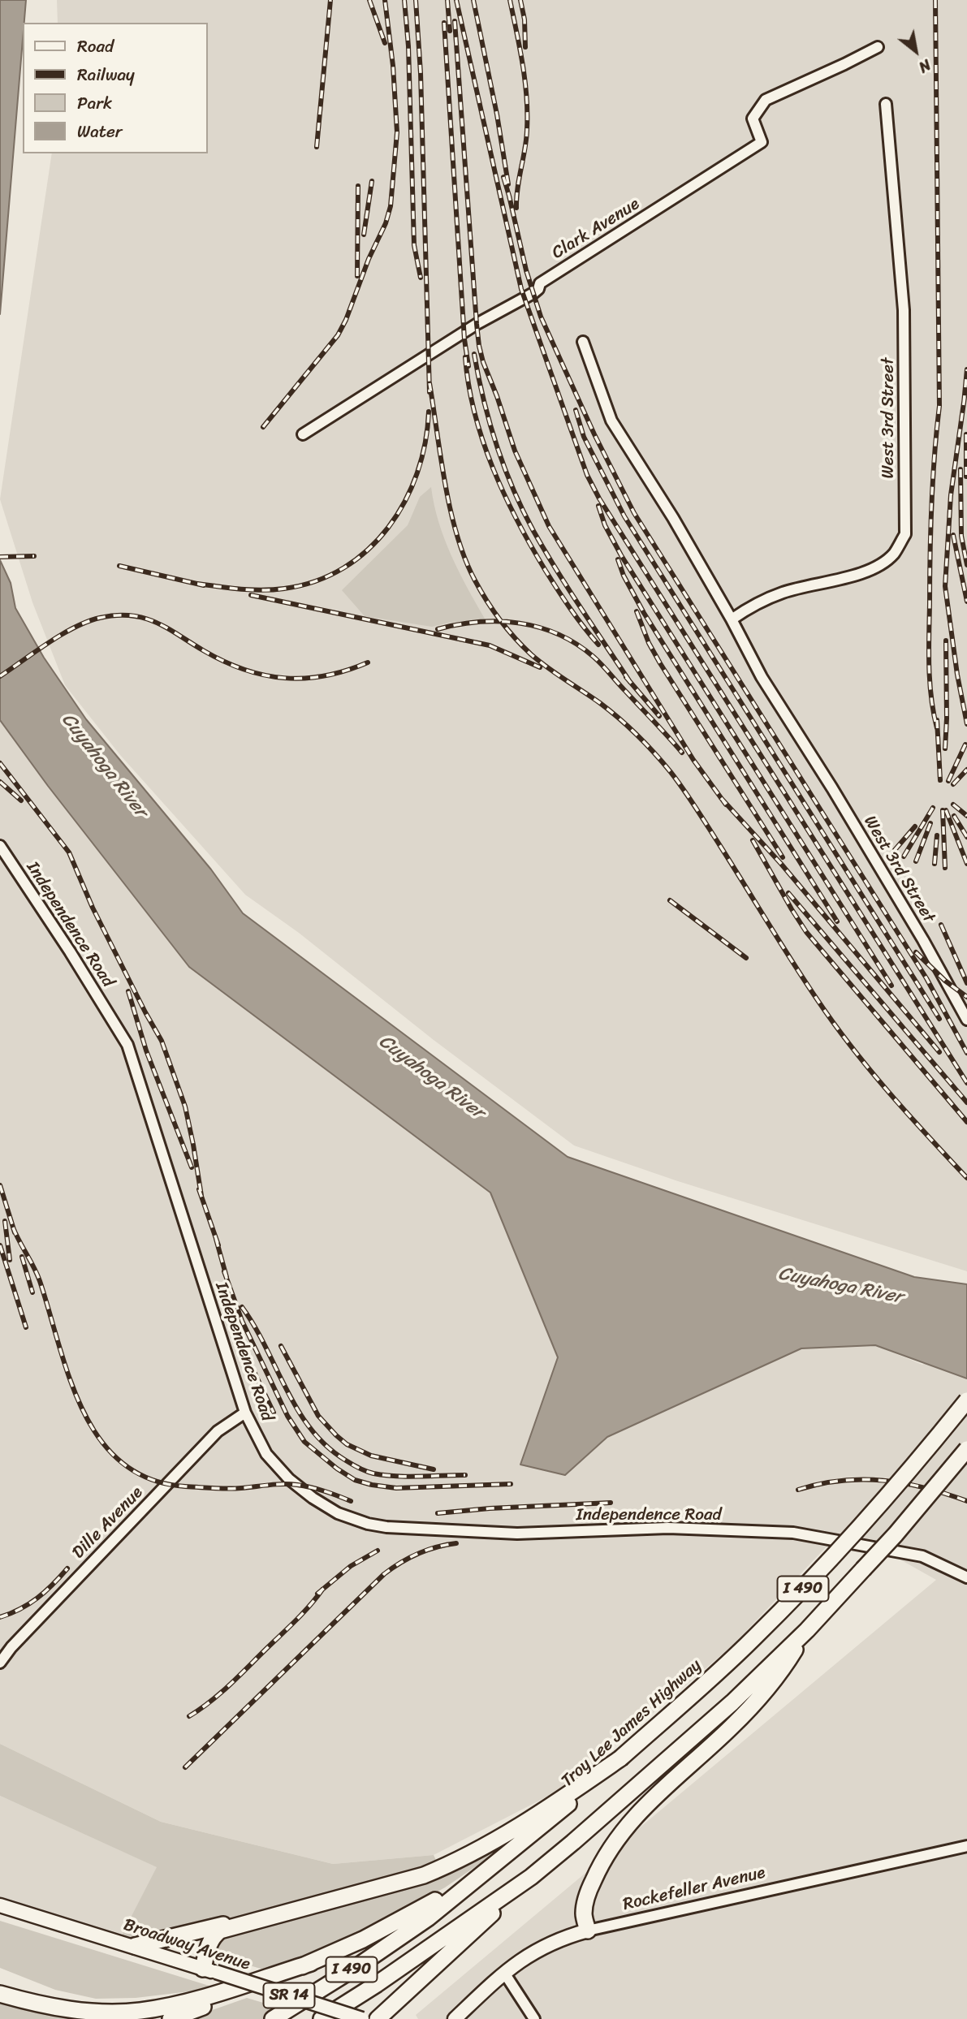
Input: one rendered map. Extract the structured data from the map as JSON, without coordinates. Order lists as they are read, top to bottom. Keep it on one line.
{"streets":{"highway":["I 490","Troy Lee James Highway"],"main road":["Rockefeller Avenue","Broadway Avenue","SR 14"],"street":["Clark Avenue","West 3rd Street","Independence Road","Dille Avenue"]},"crossings":[["Independence Road","Dille Avenue"],["I 490","Troy Lee James Highway"]],"water":["Cuyahoga River"],"legend":["Road","Railway","Park","Water"],"north":"bottom right"}
